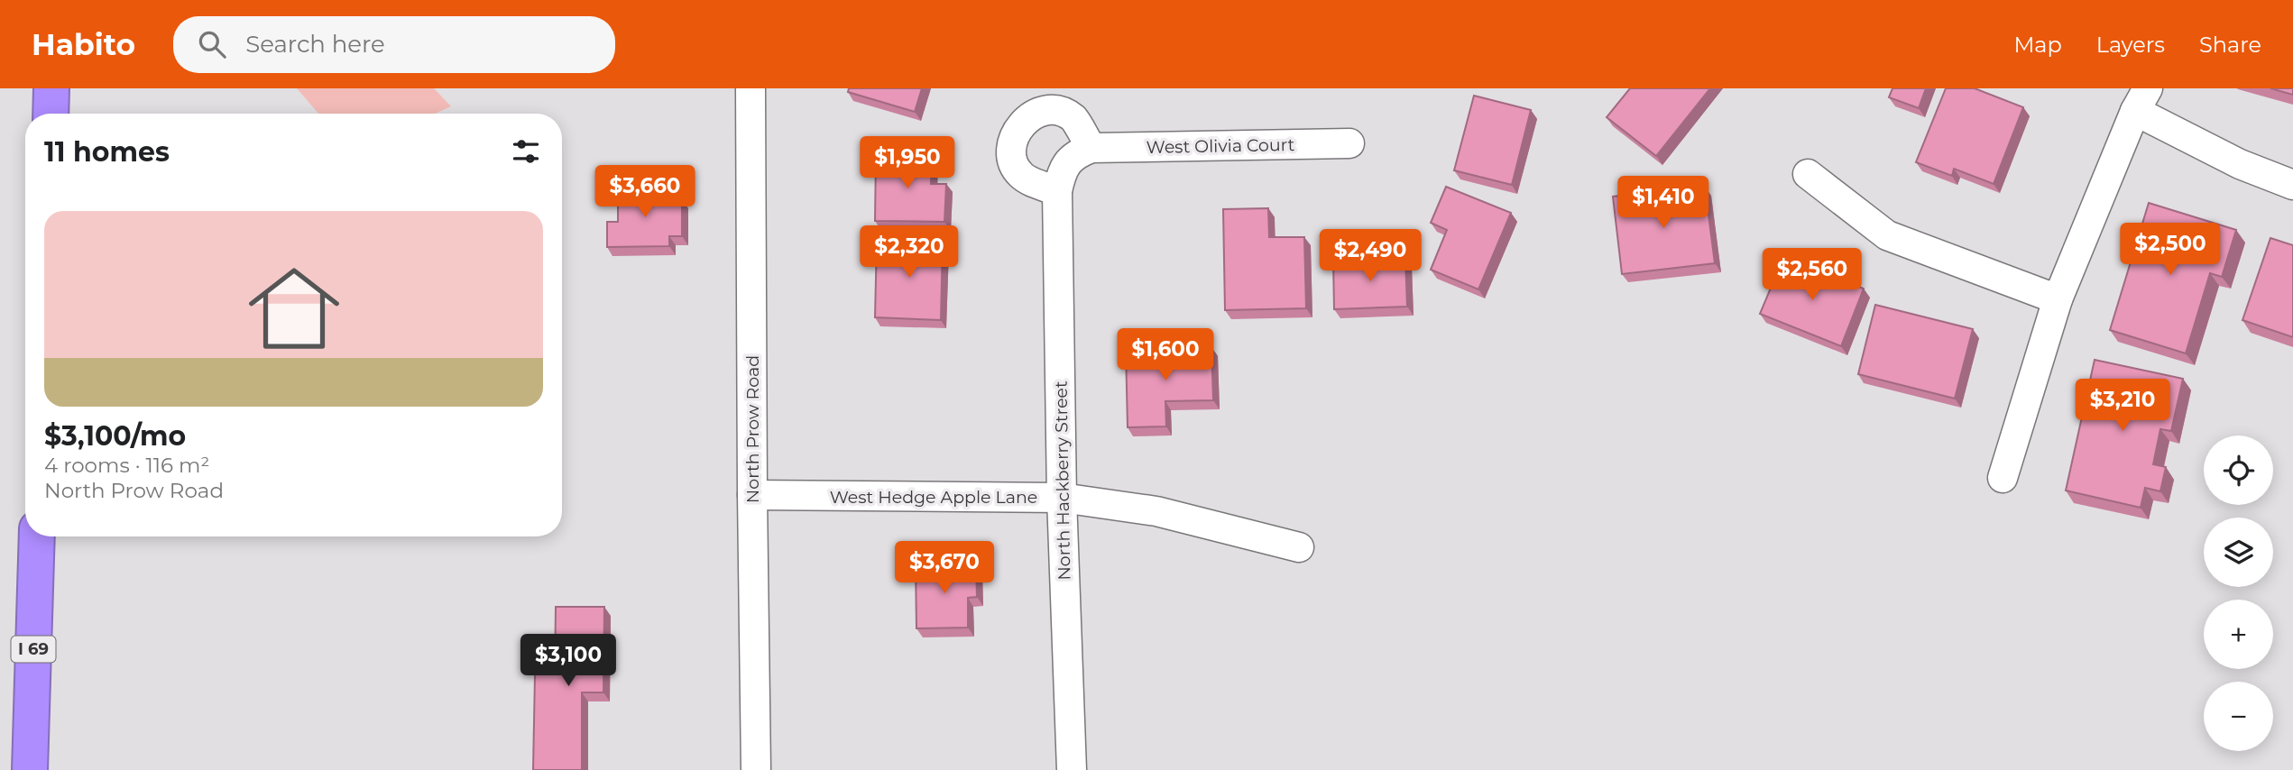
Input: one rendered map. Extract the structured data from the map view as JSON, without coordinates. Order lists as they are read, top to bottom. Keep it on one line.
{"streets":{"highway":["I 69"],"street":["West Olivia Court","North Prow Road","North Hackberry Street","West Hedge Apple Lane"]},"crossings":[["West Olivia Court","North Hackberry Street"],["North Prow Road","West Hedge Apple Lane"],["North Hackberry Street","West Hedge Apple Lane"]],"page":{"header":"Habito","search":"Search here","nav":["Map","Layers","Share"],"heading":"11 homes","price":["$1,950","$3,660","$1,410","$2,500","$2,320","$2,490","$2,560","$1,600","$3,210","$3,670","$3,100"],"list":[{"name":"$3,100/mo","note":"4 rooms · 116 m² · North Prow Road"}],"map_buttons":["+","−"]}}
